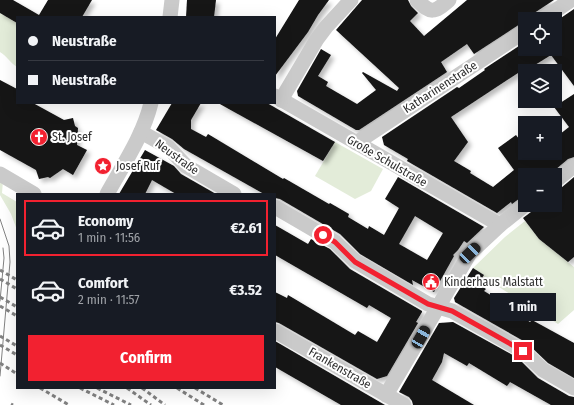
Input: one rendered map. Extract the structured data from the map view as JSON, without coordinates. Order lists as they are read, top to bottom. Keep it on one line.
{"streets":{"street":["Katharinenstraße","Neustraße","Große Schulstraße","Frankenstraße"]},"crossings":[["Katharinenstraße","Große Schulstraße"]],"places":{"church":["St. Josef"],"place":["Josef Ruf"],"public building":["Kinderhaus Malstatt"]},"page":{"map_buttons":["+","−"],"banner":["Neustraße","Neustraße"],"list":[{"name":"Economy","note":"1 min · 11:56","value":"€2.61"},{"name":"Comfort","note":"2 min · 11:57","value":"€3.52"}],"bubble":"1 min","buttons":"Confirm"}}
